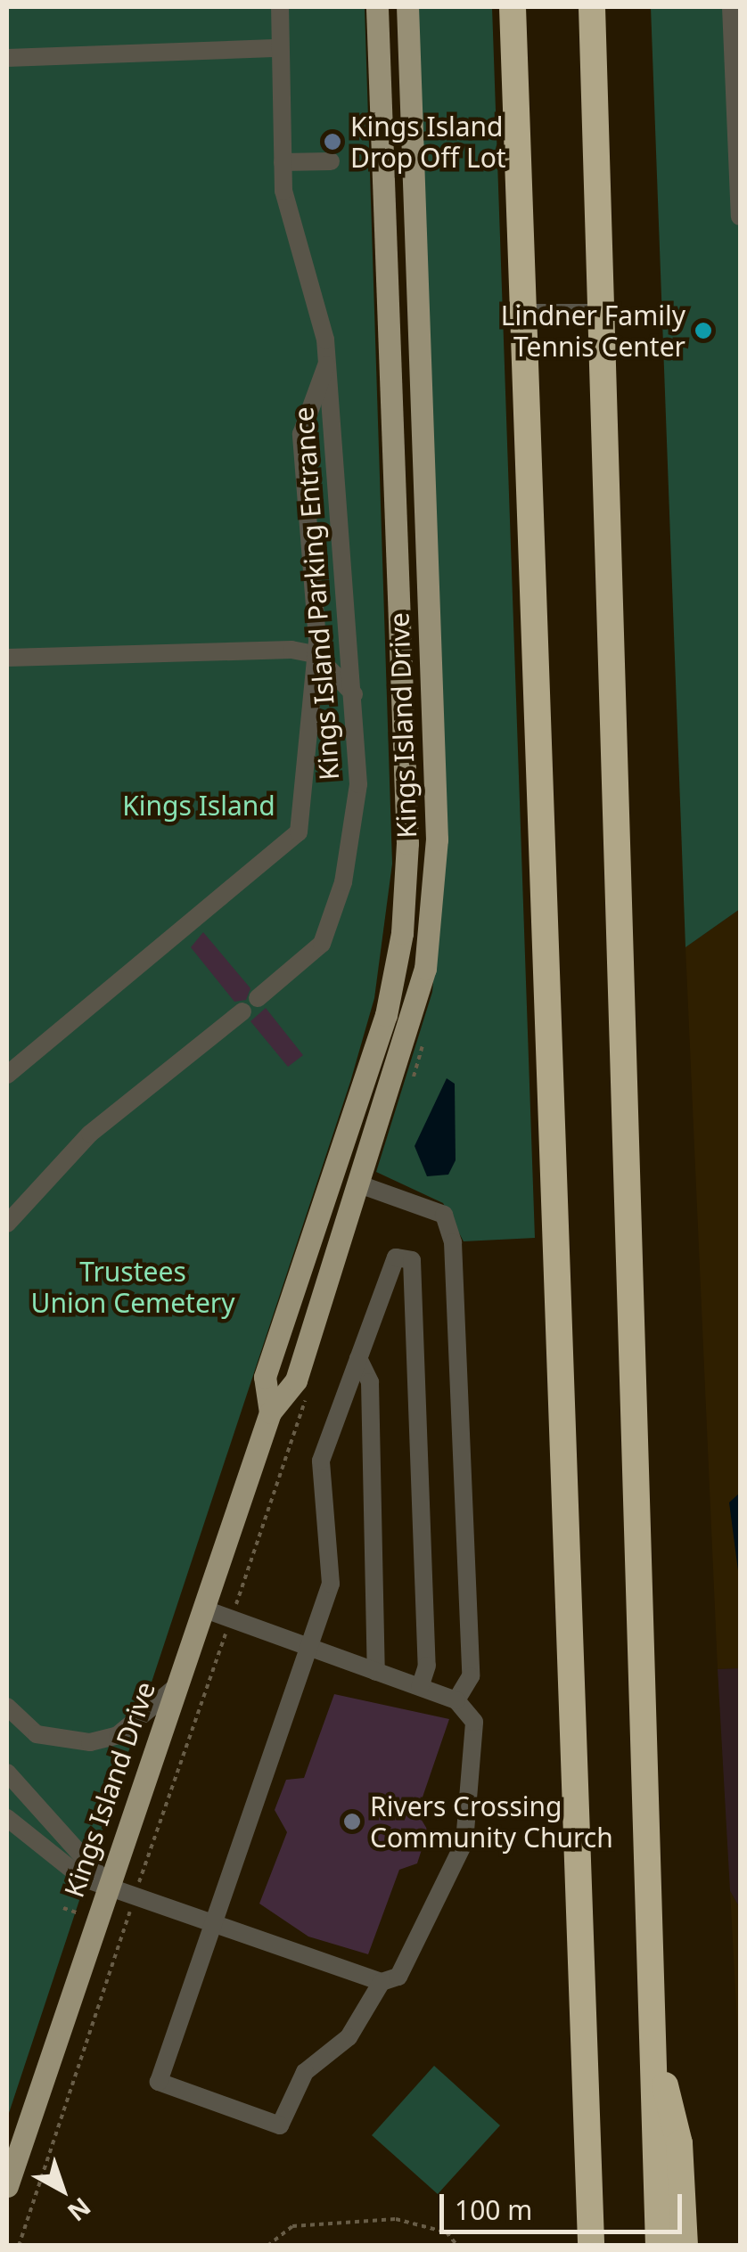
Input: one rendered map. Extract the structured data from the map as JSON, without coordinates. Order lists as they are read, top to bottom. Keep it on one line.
{"streets":{"main road":["Kings Island Drive"],"lane":["Kings Island Parking Entrance"]},"parks":["Kings Island","Trustees Union Cemetery"],"places":["Kings Island Drop Off Lot","Lindner Family Tennis Center","Rivers Crossing Community Church"],"scale_bar":"100 m","north":"bottom right"}
